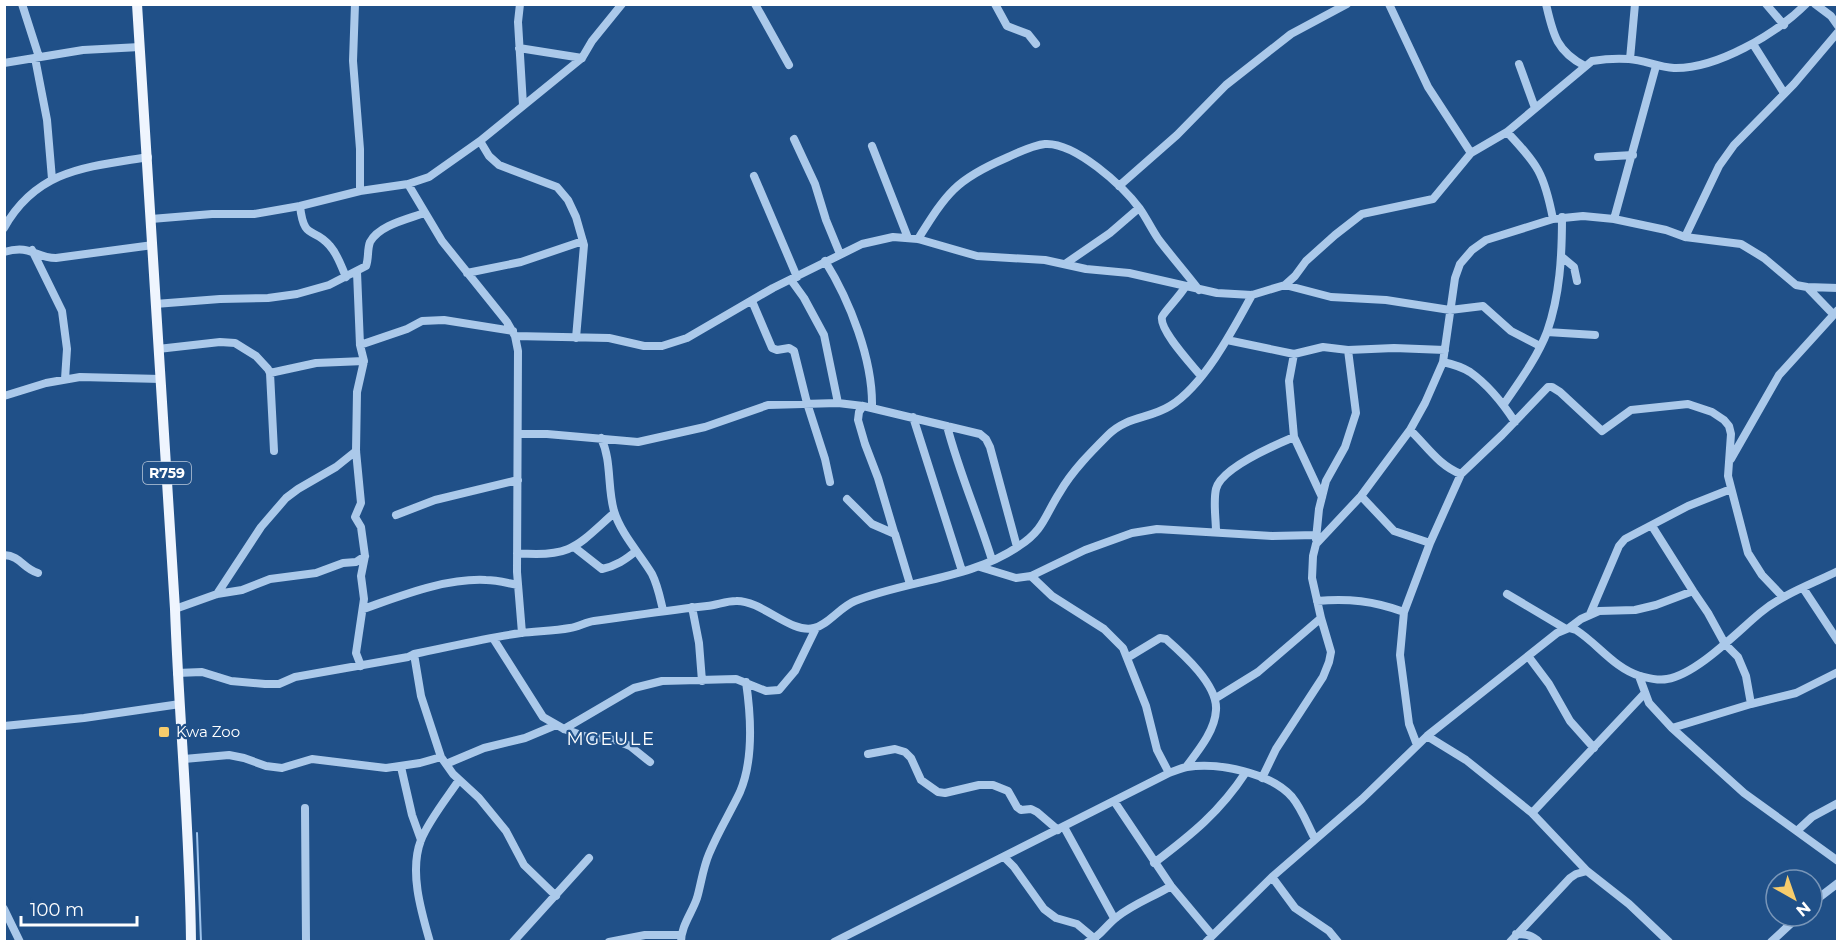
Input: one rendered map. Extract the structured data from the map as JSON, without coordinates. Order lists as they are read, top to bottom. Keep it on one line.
{"streets":{"main road":["R759"]},"districts":["MGEULE"],"places":{"transit":["Kwa Zoo"]},"scale_bar":"100 m","north":"bottom right"}
